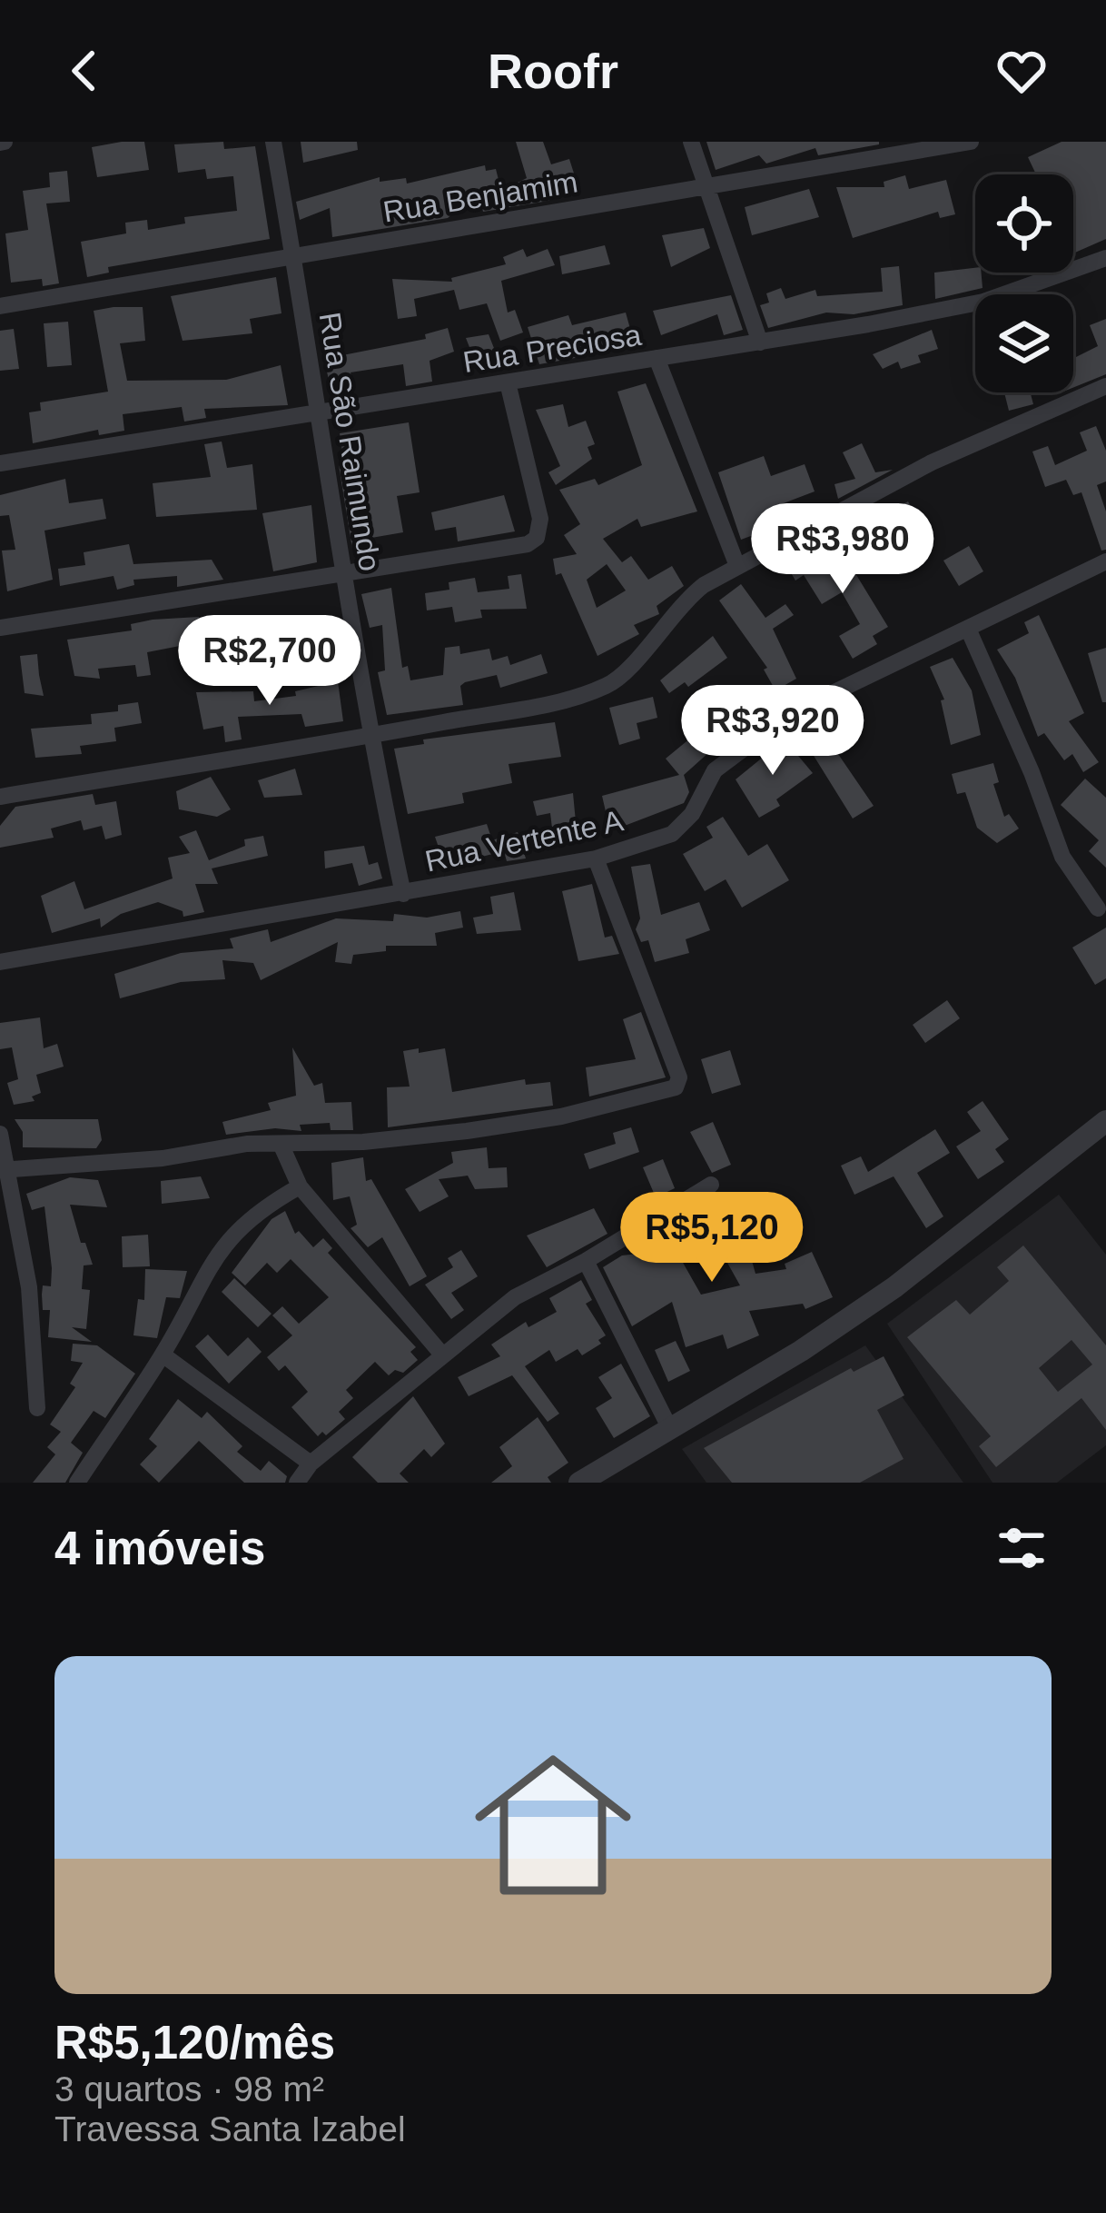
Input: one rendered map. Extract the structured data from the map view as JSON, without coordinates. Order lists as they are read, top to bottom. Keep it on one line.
{"streets":{"street":["Rua Benjamim","Rua Preciosa","Rua São Raimundo","Rua Vertente A"]},"crossings":[["Rua Benjamim","Rua São Raimundo"],["Rua Preciosa","Rua São Raimundo"],["Rua São Raimundo","Rua Vertente A"]],"page":{"header":"Roofr","price":["R$3,980","R$2,700","R$3,920","R$5,120"],"heading":"4 imóveis","list":[{"name":"R$5,120/mês","note":"3 quartos · 98 m² · Travessa Santa Izabel"}]}}
